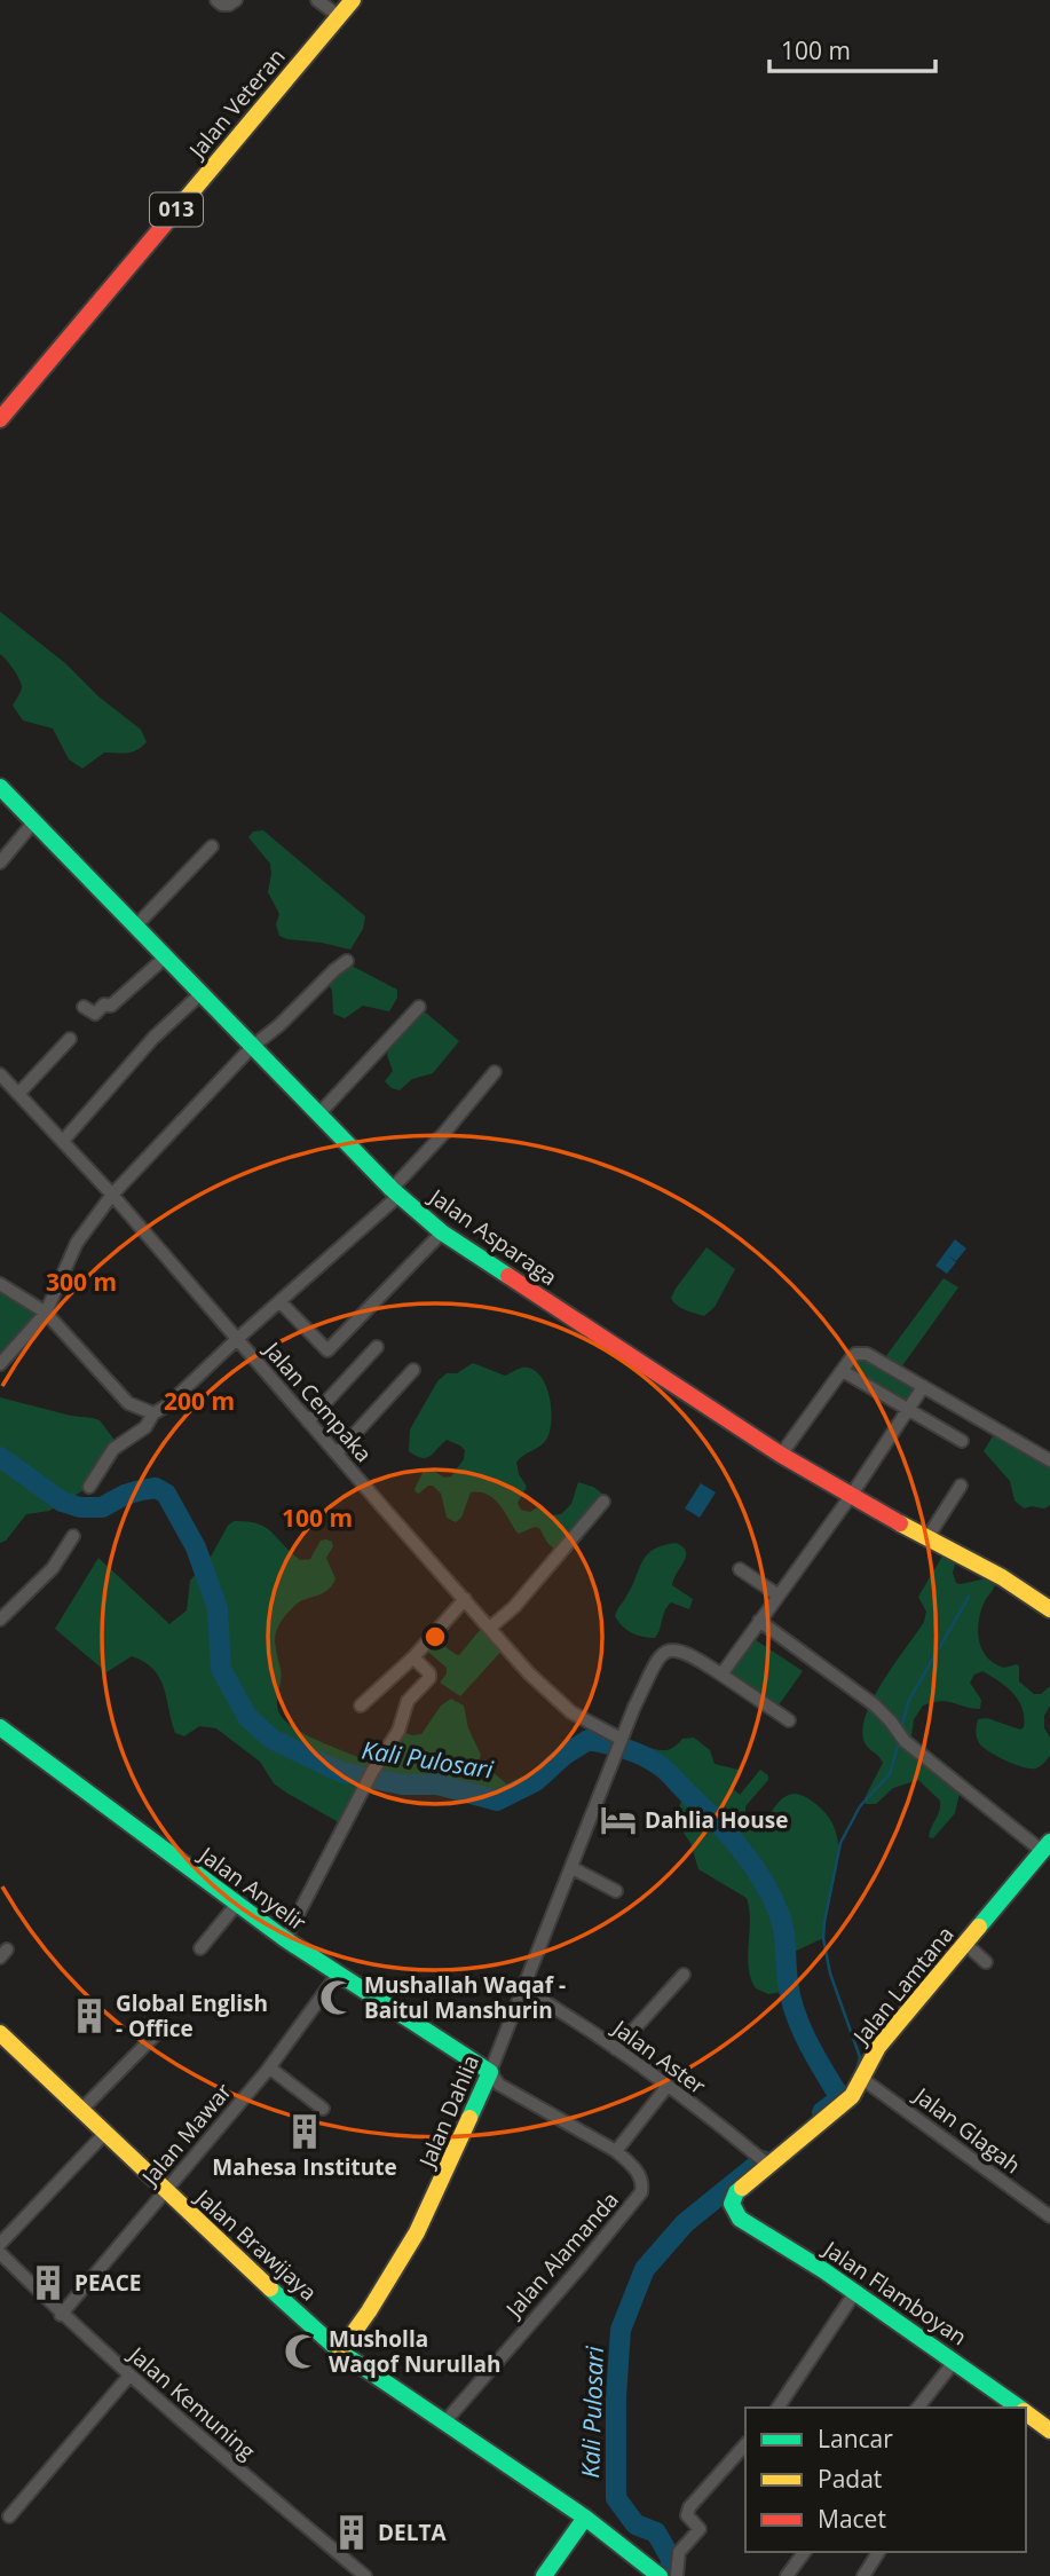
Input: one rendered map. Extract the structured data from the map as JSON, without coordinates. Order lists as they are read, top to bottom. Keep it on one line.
{"streets":{"street":["Jalan Veteran","013","Jalan Asparaga","Jalan Cempaka","Jalan Anyelir","Jalan Lamtana","Jalan Aster","Jalan Dahlia","Jalan Glagah","Jalan Mawar","Jalan Brawijaya","Jalan Alamanda","Jalan Flamboyan","Jalan Kemuning"]},"crossings":[["Jalan Cempaka","Jalan Dahlia"],["Jalan Anyelir","Jalan Dahlia"],["Jalan Anyelir","Jalan Mawar"],["Jalan Anyelir","Jalan Alamanda"],["Jalan Lamtana","Jalan Aster"],["Jalan Lamtana","Jalan Glagah"],["Jalan Lamtana","Jalan Flamboyan"],["Jalan Aster","Jalan Dahlia"],["Jalan Dahlia","Jalan Brawijaya"],["Jalan Dahlia","Jalan Alamanda"],["Jalan Mawar","Jalan Brawijaya"],["Jalan Mawar","Jalan Kemuning"],["Jalan Brawijaya","Jalan Alamanda"]],"water":["Kali Pulosari"],"places":{"hotel":["Dahlia House"],"mosque":["Mushallah Waqaf - Baitul Manshurin","Musholla Waqof Nurullah"],"building":["Global English - Office","Mahesa Institute","PEACE","DELTA"]},"legend":["Lancar","Padat","Macet"],"scale_bar":"100 m","rings":["300 m","200 m","100 m"]}
